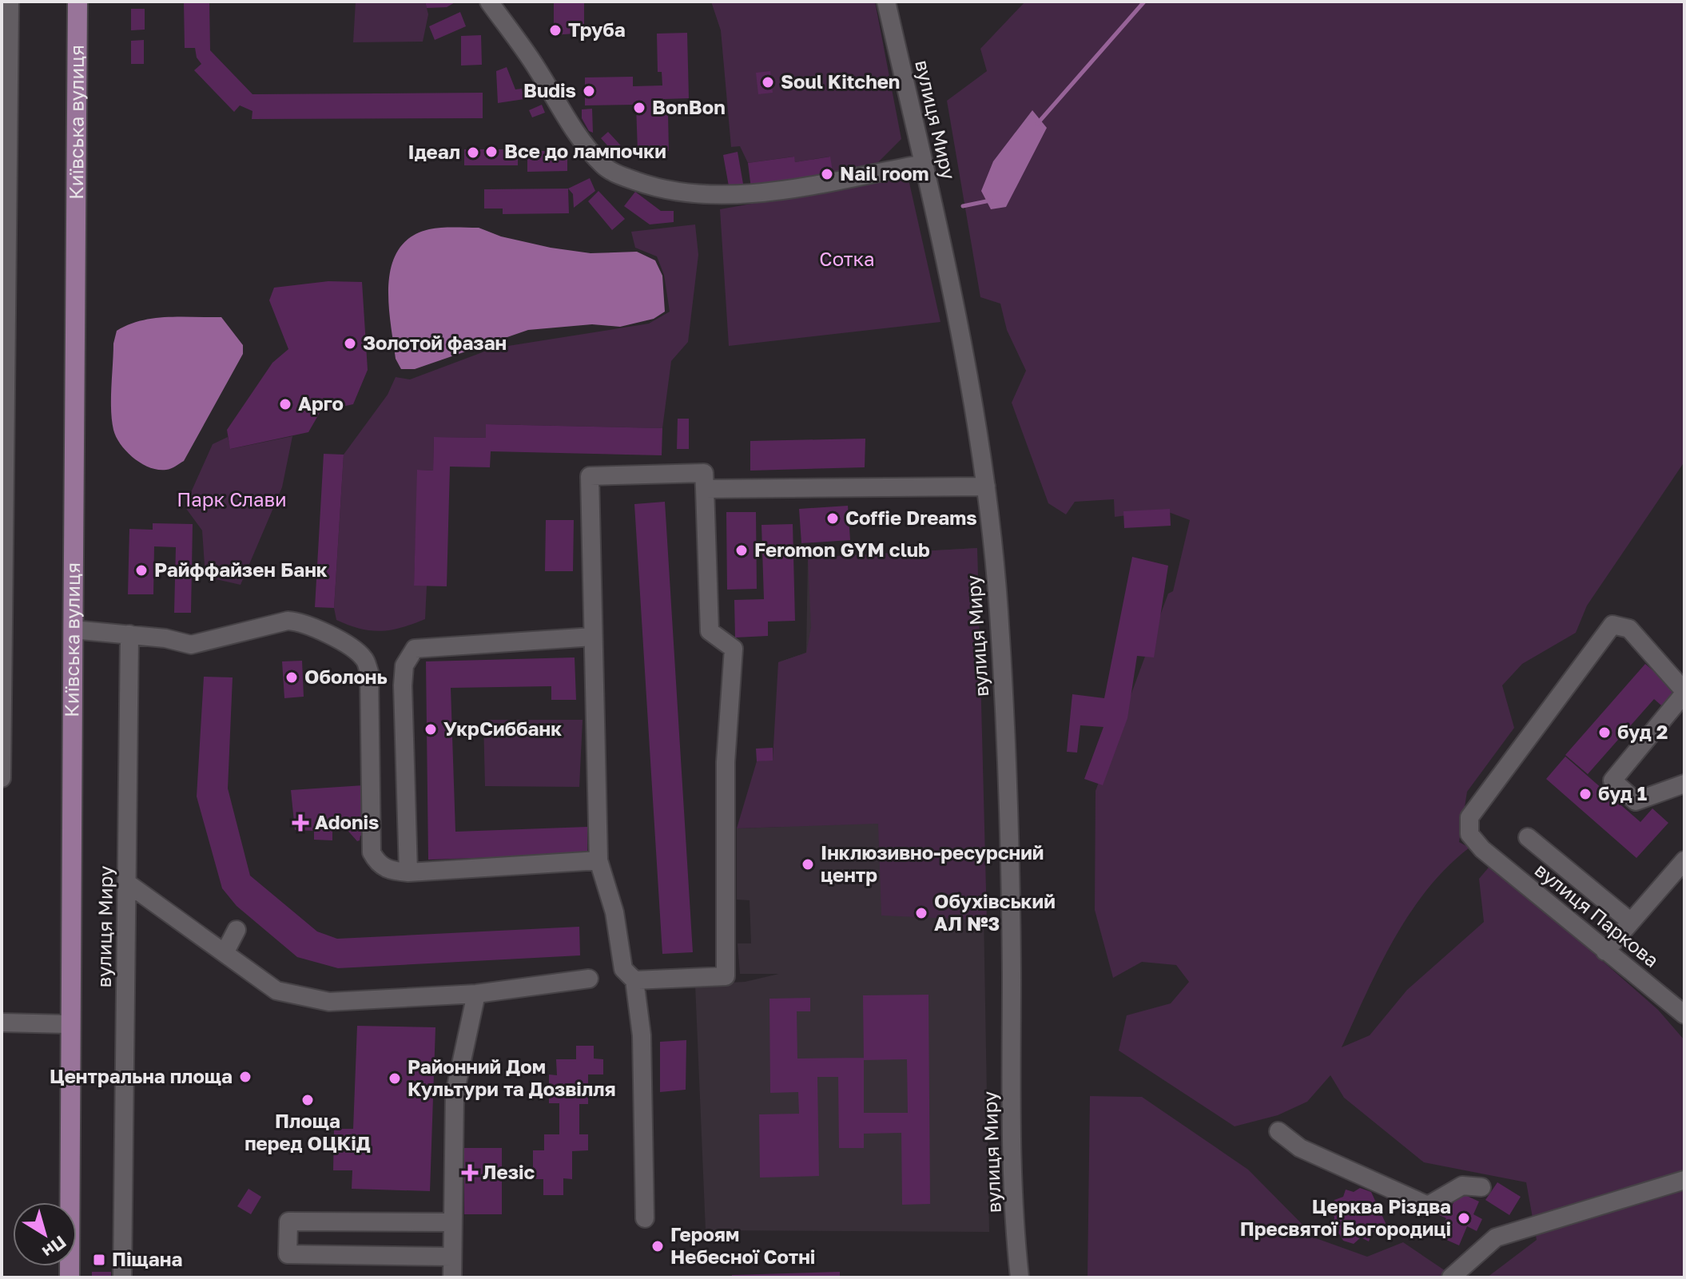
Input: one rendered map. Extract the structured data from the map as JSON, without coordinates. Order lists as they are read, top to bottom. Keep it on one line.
{"streets":{"main road":["Київська вулиця"],"street":["вулиця Миру","вулиця Паркова"]},"parks":["Сотка","Парк Слави"],"places":{"other":["Труба","Soul Kitchen","Budis","BonBon","Все до лампочки","Ідеал","Nail room","Золотой фазан","Арго","Coffie Dreams","Feromon GYM club","Райффайзен Банк","Оболонь","УкрСиббанк","буд 2","буд 1","Інклюзивно-ресурсний центр","Обухівський АЛ №3","Центральна площа","Районний Дом Культури та Дозвілля","Площа перед ОЦКіД","Церква Різдва Пресвятої Богородиці","Героям Небесної Сотні"],"health":["Adonis","Лезіс"],"transit":["Піщана"]},"north":"bottom right"}
